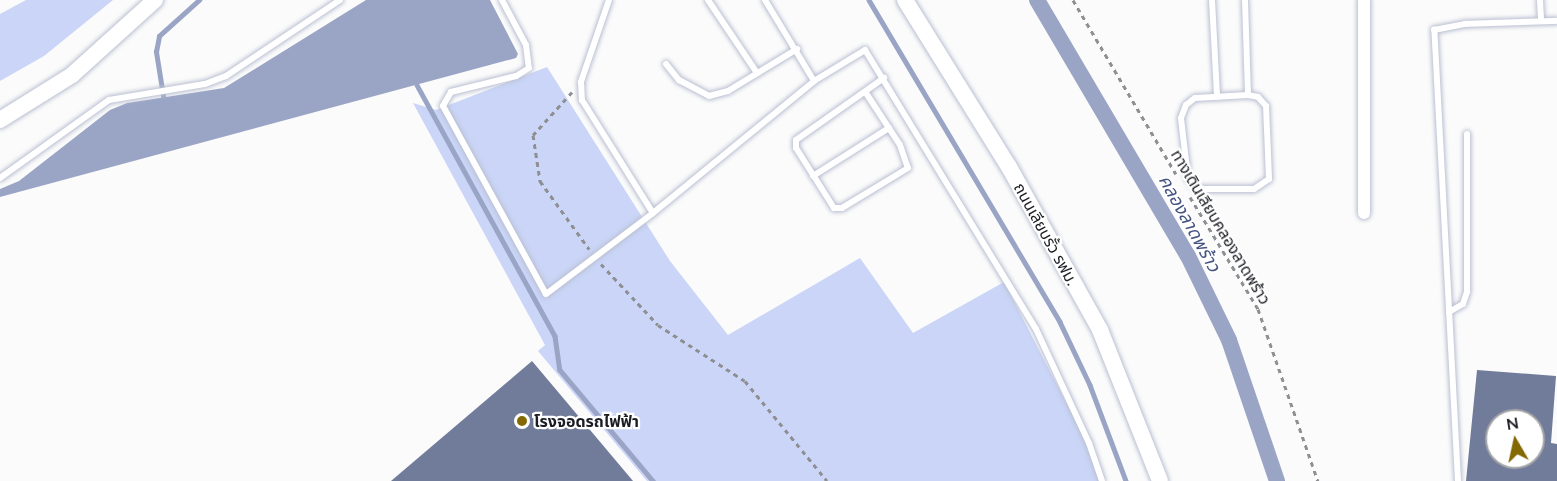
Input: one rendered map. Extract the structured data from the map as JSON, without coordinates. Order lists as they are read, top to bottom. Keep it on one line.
{"streets":{"street":["ถนนเลียบรั้ว รฟม."],"path":["ทางเดินเลียบคลองลาดพร้าว"]},"water":["คลองลาดพร้าว"],"places":["โรงจอดรถไฟฟ้า"],"north":"top"}
